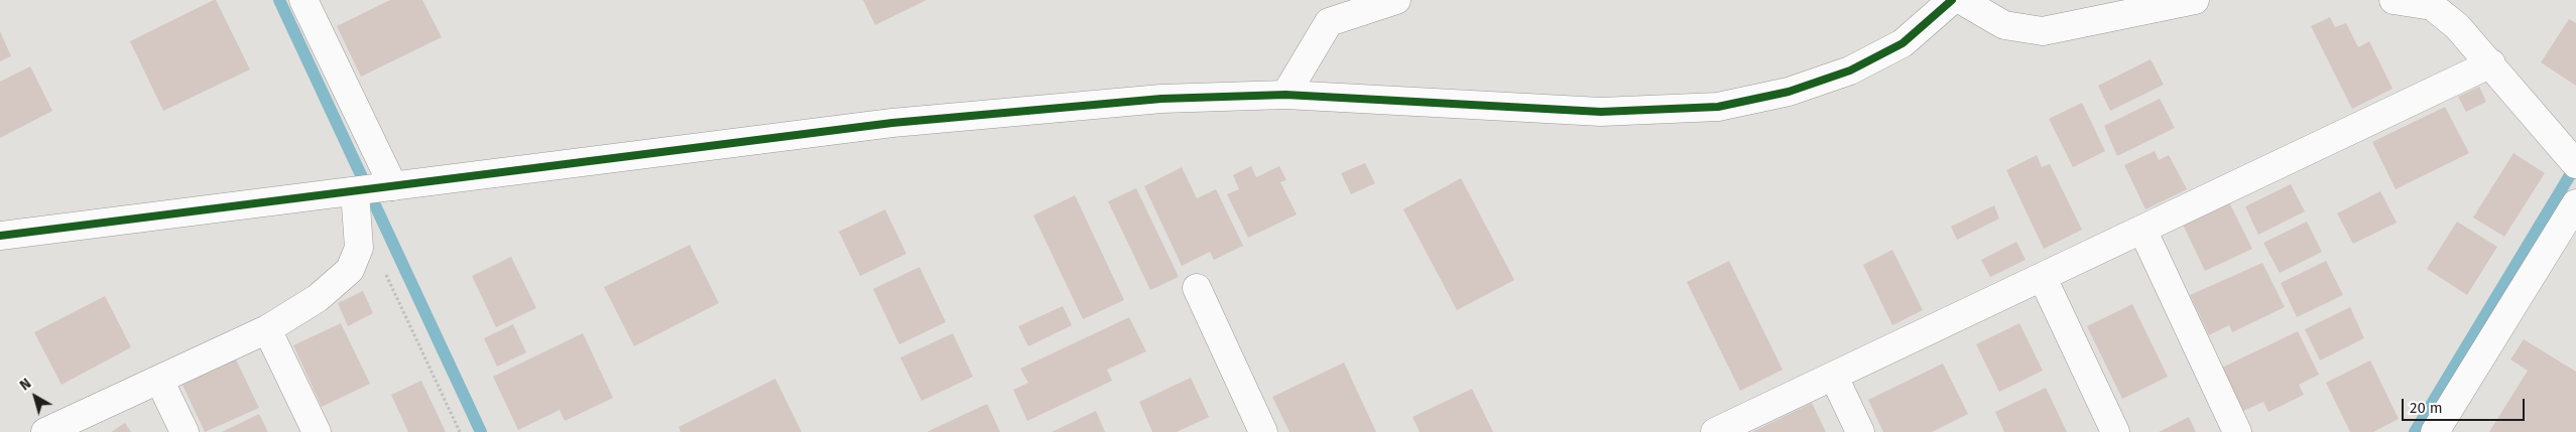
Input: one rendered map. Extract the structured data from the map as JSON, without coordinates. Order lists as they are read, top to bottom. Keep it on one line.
{"scale_bar":"20 m","north":"top left"}
